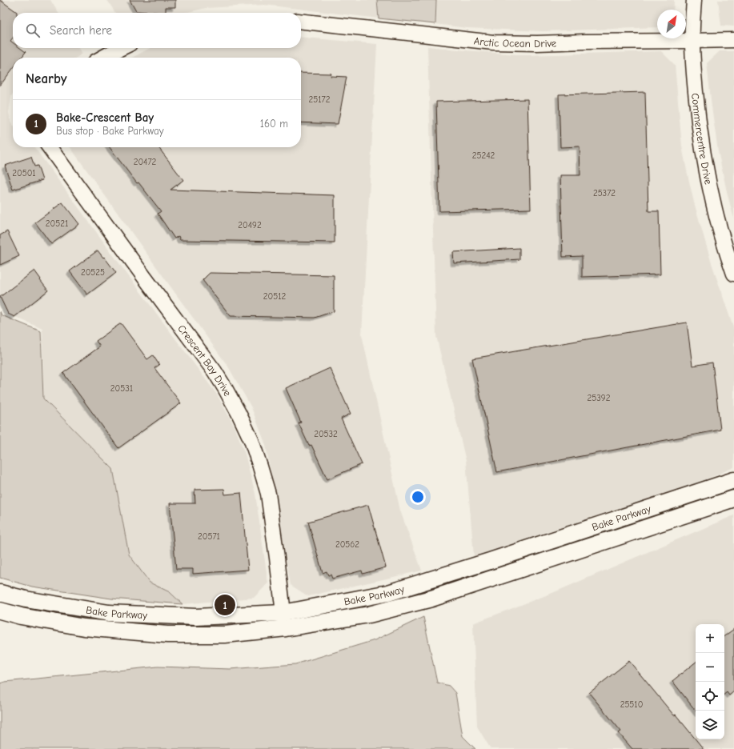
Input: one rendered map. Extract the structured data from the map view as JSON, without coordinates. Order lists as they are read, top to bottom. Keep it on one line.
{"streets":{"main road":["Bake Parkway"],"street":["Arctic Ocean Drive","Commercentre Drive","Crescent Bay Drive"]},"crossings":[["Arctic Ocean Drive","Commercentre Drive"],["Crescent Bay Drive","Bake Parkway"]],"house_numbers":["25172","25242","20472","20501","25372","20521","20492","20525","20512","20531","25392","20532","20571","20562","25510"],"north":"top right","page":{"search":"Search here","heading":"Nearby","list":[{"mark":"1","name":"Bake-Crescent Bay","note":"Bus stop · Bake Parkway","value":"160 m"}],"pins":"1","map_buttons":["+","−"]}}
